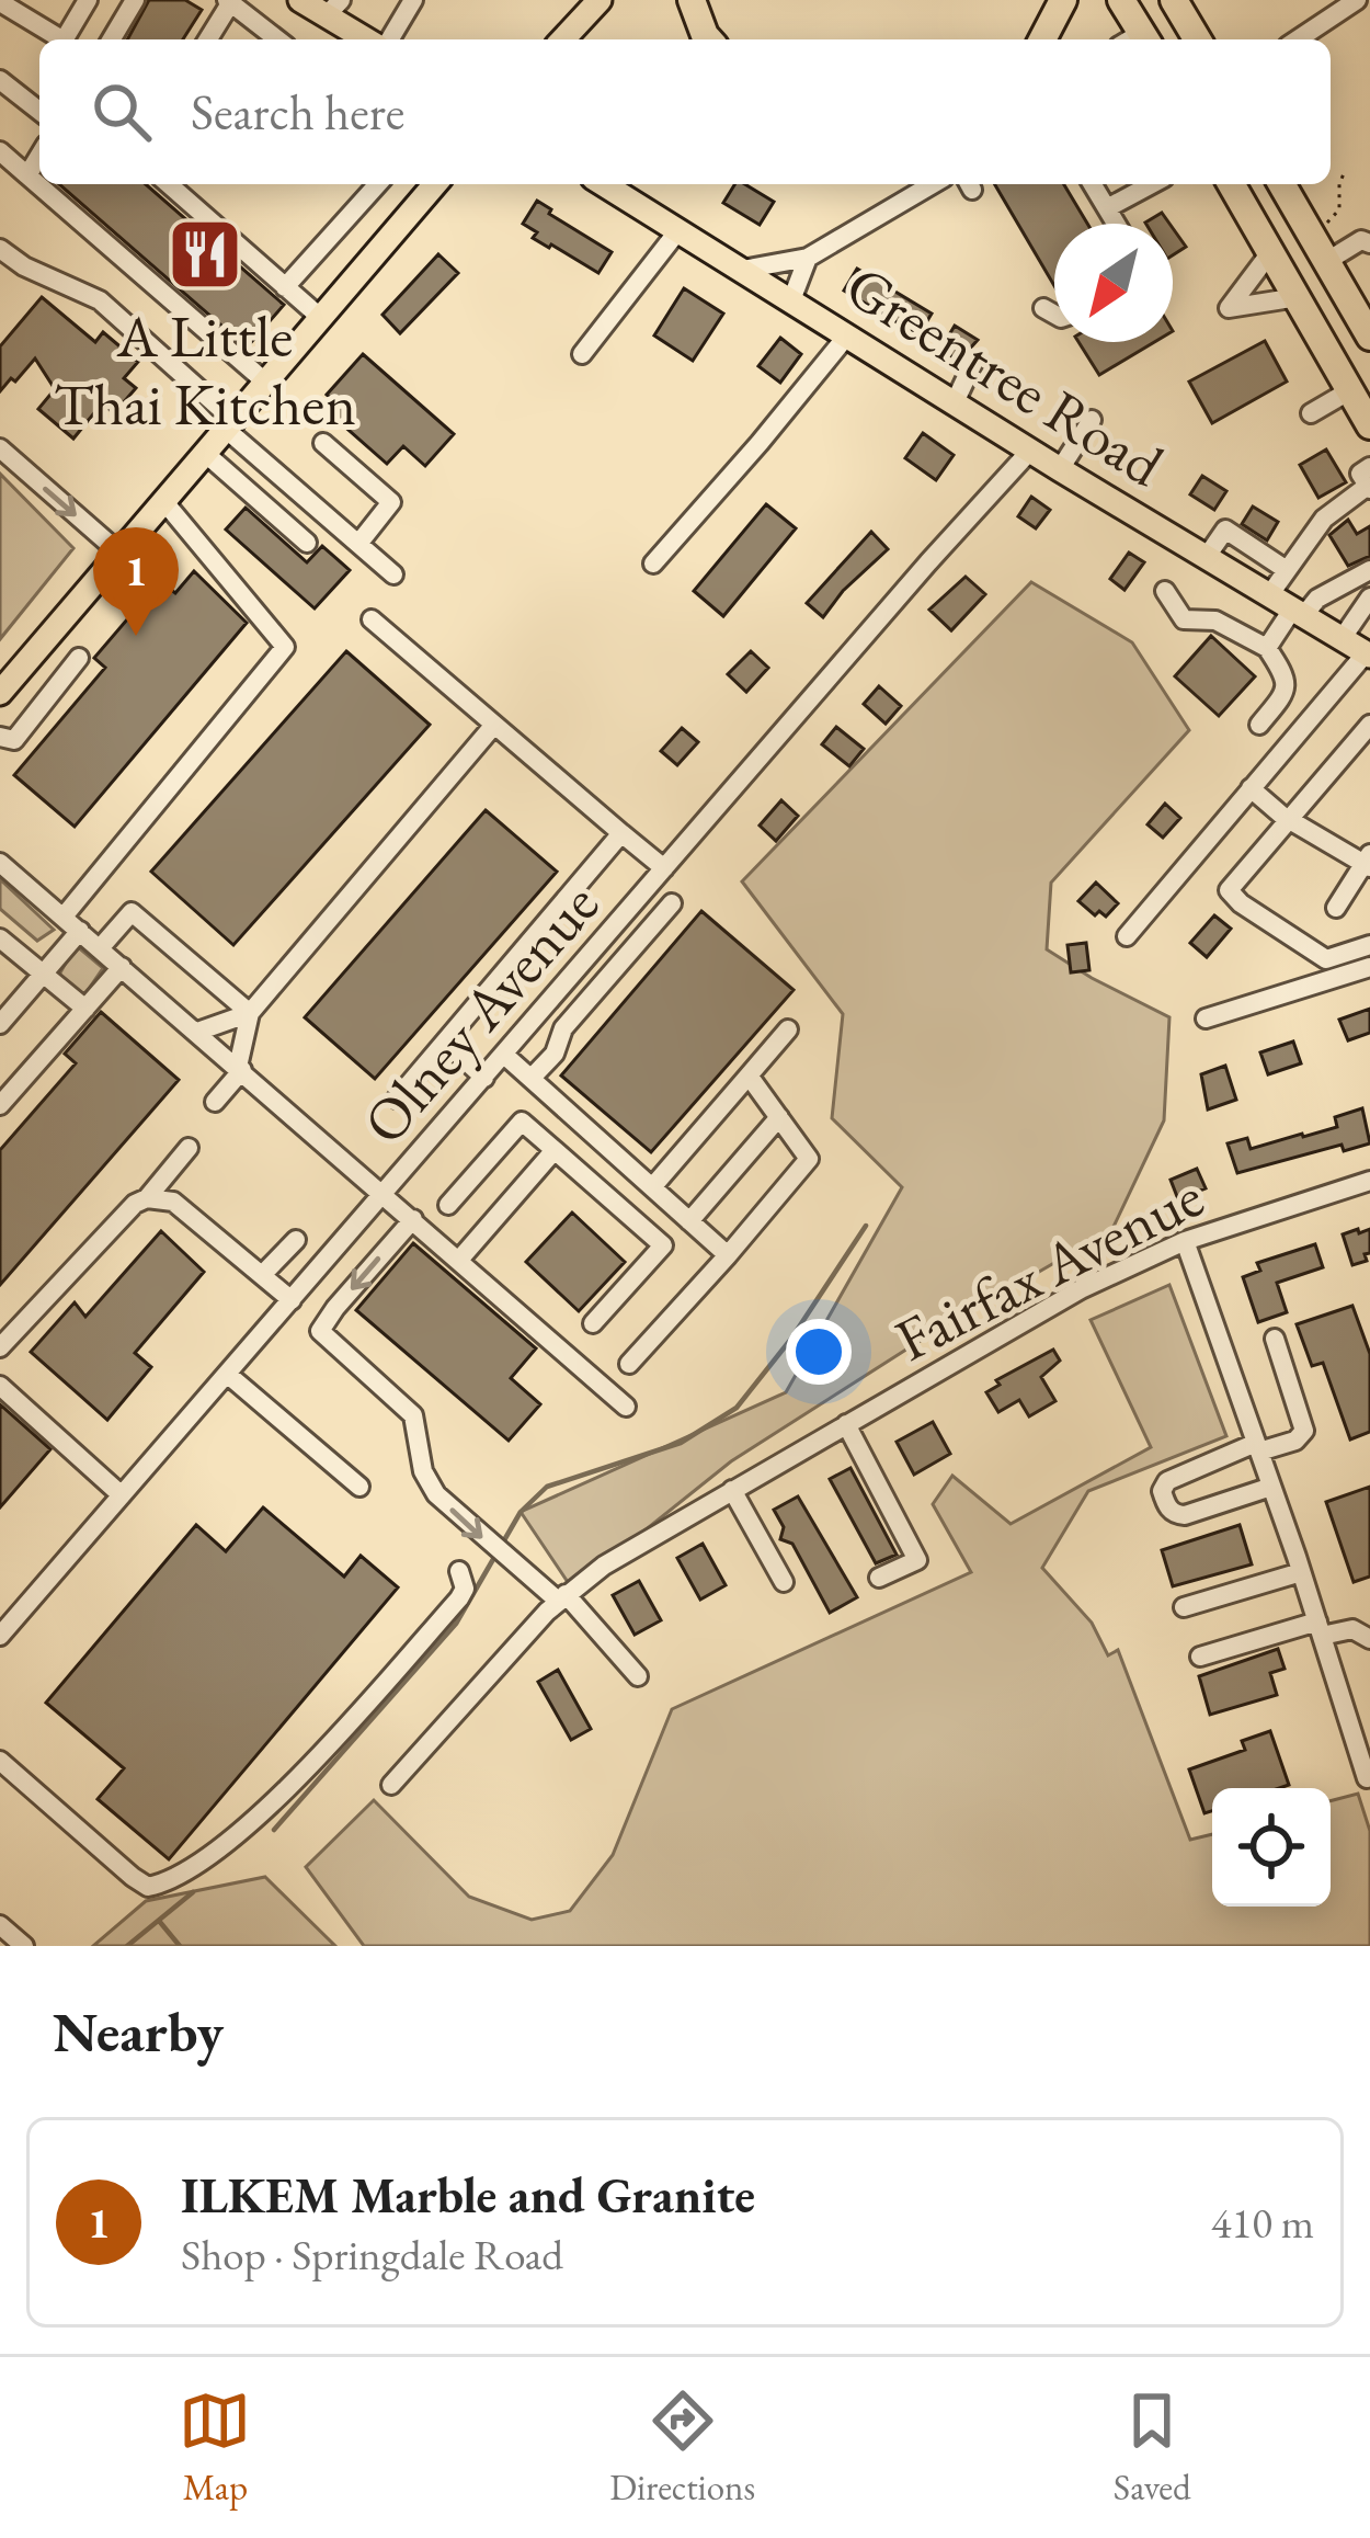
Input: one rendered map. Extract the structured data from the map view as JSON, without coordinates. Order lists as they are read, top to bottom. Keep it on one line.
{"streets":{"main road":["Greentree Road"],"street":["Olney Avenue","Fairfax Avenue"]},"crossings":[["Greentree Road","Olney Avenue"]],"places":{"restaurant":["A Little Thai Kitchen"]},"north":"bottom left","page":{"search":"Search here","pins":"1","heading":"Nearby","list":[{"mark":"1","name":"ILKEM Marble and Granite","note":"Shop · Springdale Road","value":"410 m"}],"nav":["Map","Directions","Saved"]}}
